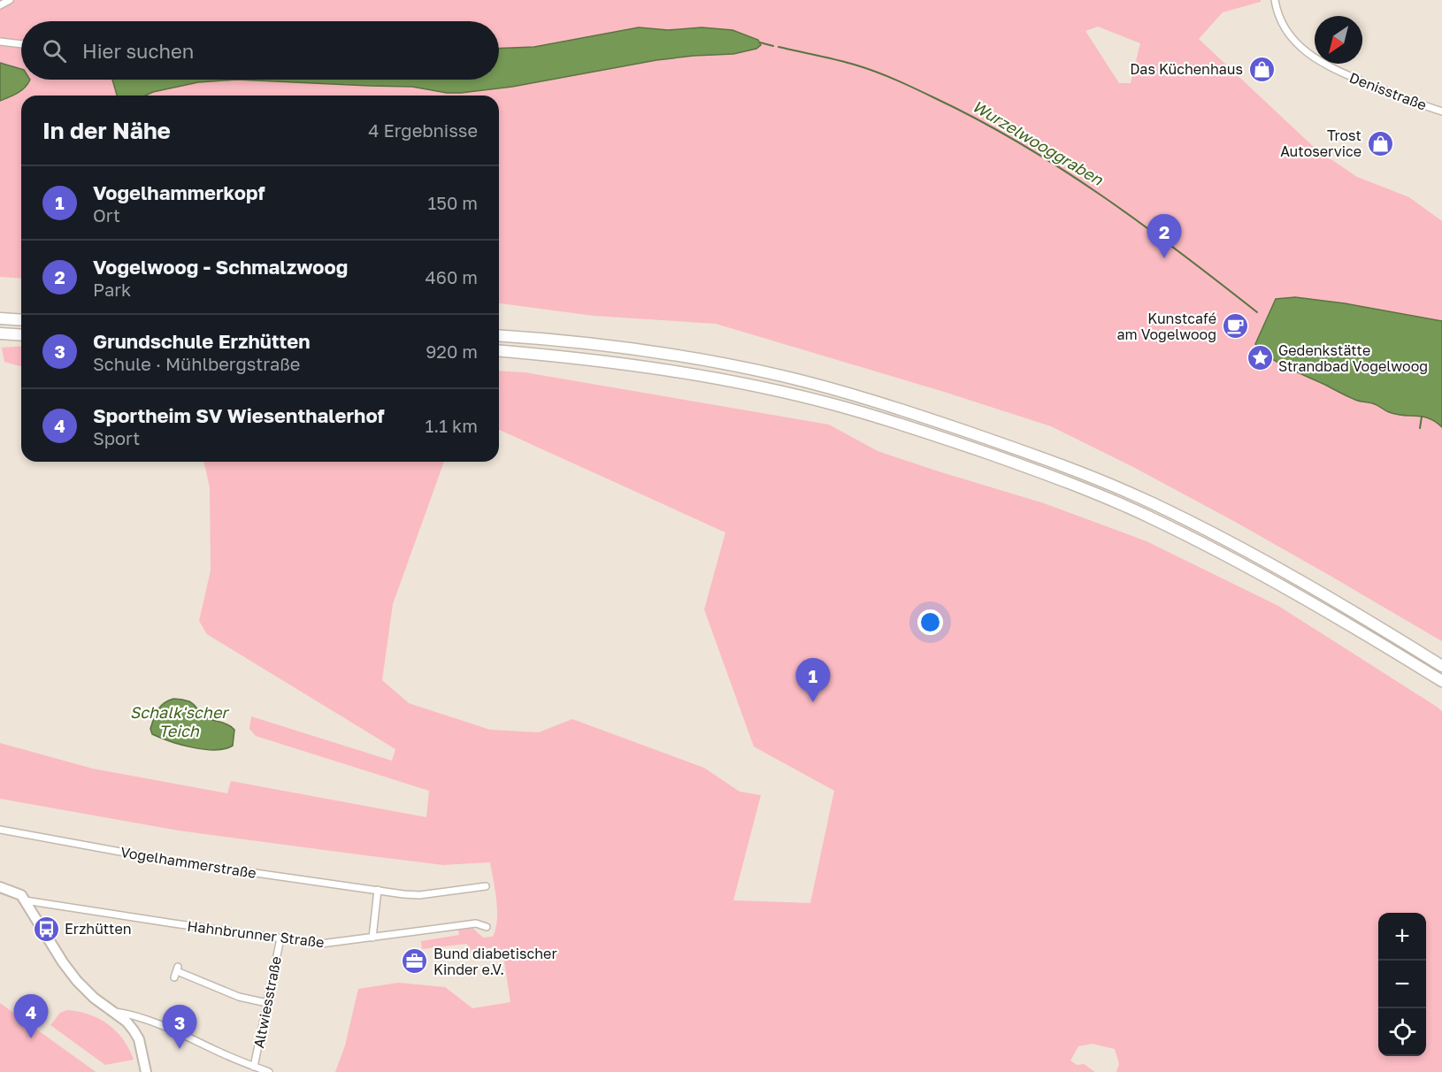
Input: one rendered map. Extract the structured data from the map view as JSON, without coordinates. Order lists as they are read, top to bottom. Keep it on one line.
{"streets":{"street":["Denisstraße","Vogelhammerstraße","Hahnbrunner Straße","Altwiesstraße"]},"crossings":[["Hahnbrunner Straße","Altwiesstraße"]],"water":["Wurzelwooggraben","Schalk'scher Teich"],"places":{"shop":["Das Küchenhaus","Trost Autoservice"],"cafe":["Kunstcafé am Vogelwoog"],"place":["Gedenkstätte Strandbad Vogelwoog"],"bus stop":["Erzhütten"],"office":["Bund diabetischer Kinder e.V."]},"north":"bottom left","page":{"search":"Hier suchen","heading":["In der Nähe","4 Ergebnisse"],"list":[{"mark":"1","name":"Vogelhammerkopf","note":"Ort","value":"150 m"},{"mark":"2","name":"Vogelwoog - Schmalzwoog","note":"Park","value":"460 m"},{"mark":"3","name":"Grundschule Erzhütten","note":"Schule · Mühlbergstraße","value":"920 m"},{"mark":"4","name":"Sportheim SV Wiesenthalerhof","note":"Sport","value":"1.1 km"}],"pins":["2","1","4","3"],"map_buttons":["+","−"]}}
